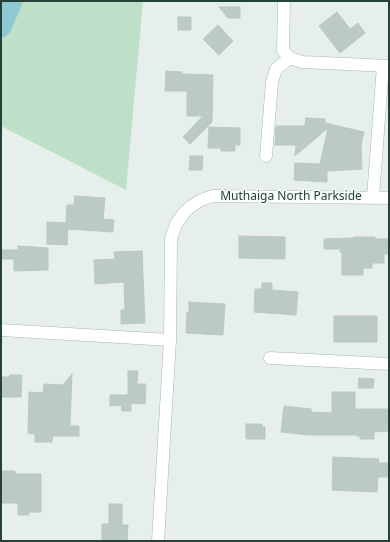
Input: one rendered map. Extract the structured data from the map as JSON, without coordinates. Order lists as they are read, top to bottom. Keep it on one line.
{"streets":{"street":["Muthaiga North Parkside"]}}
